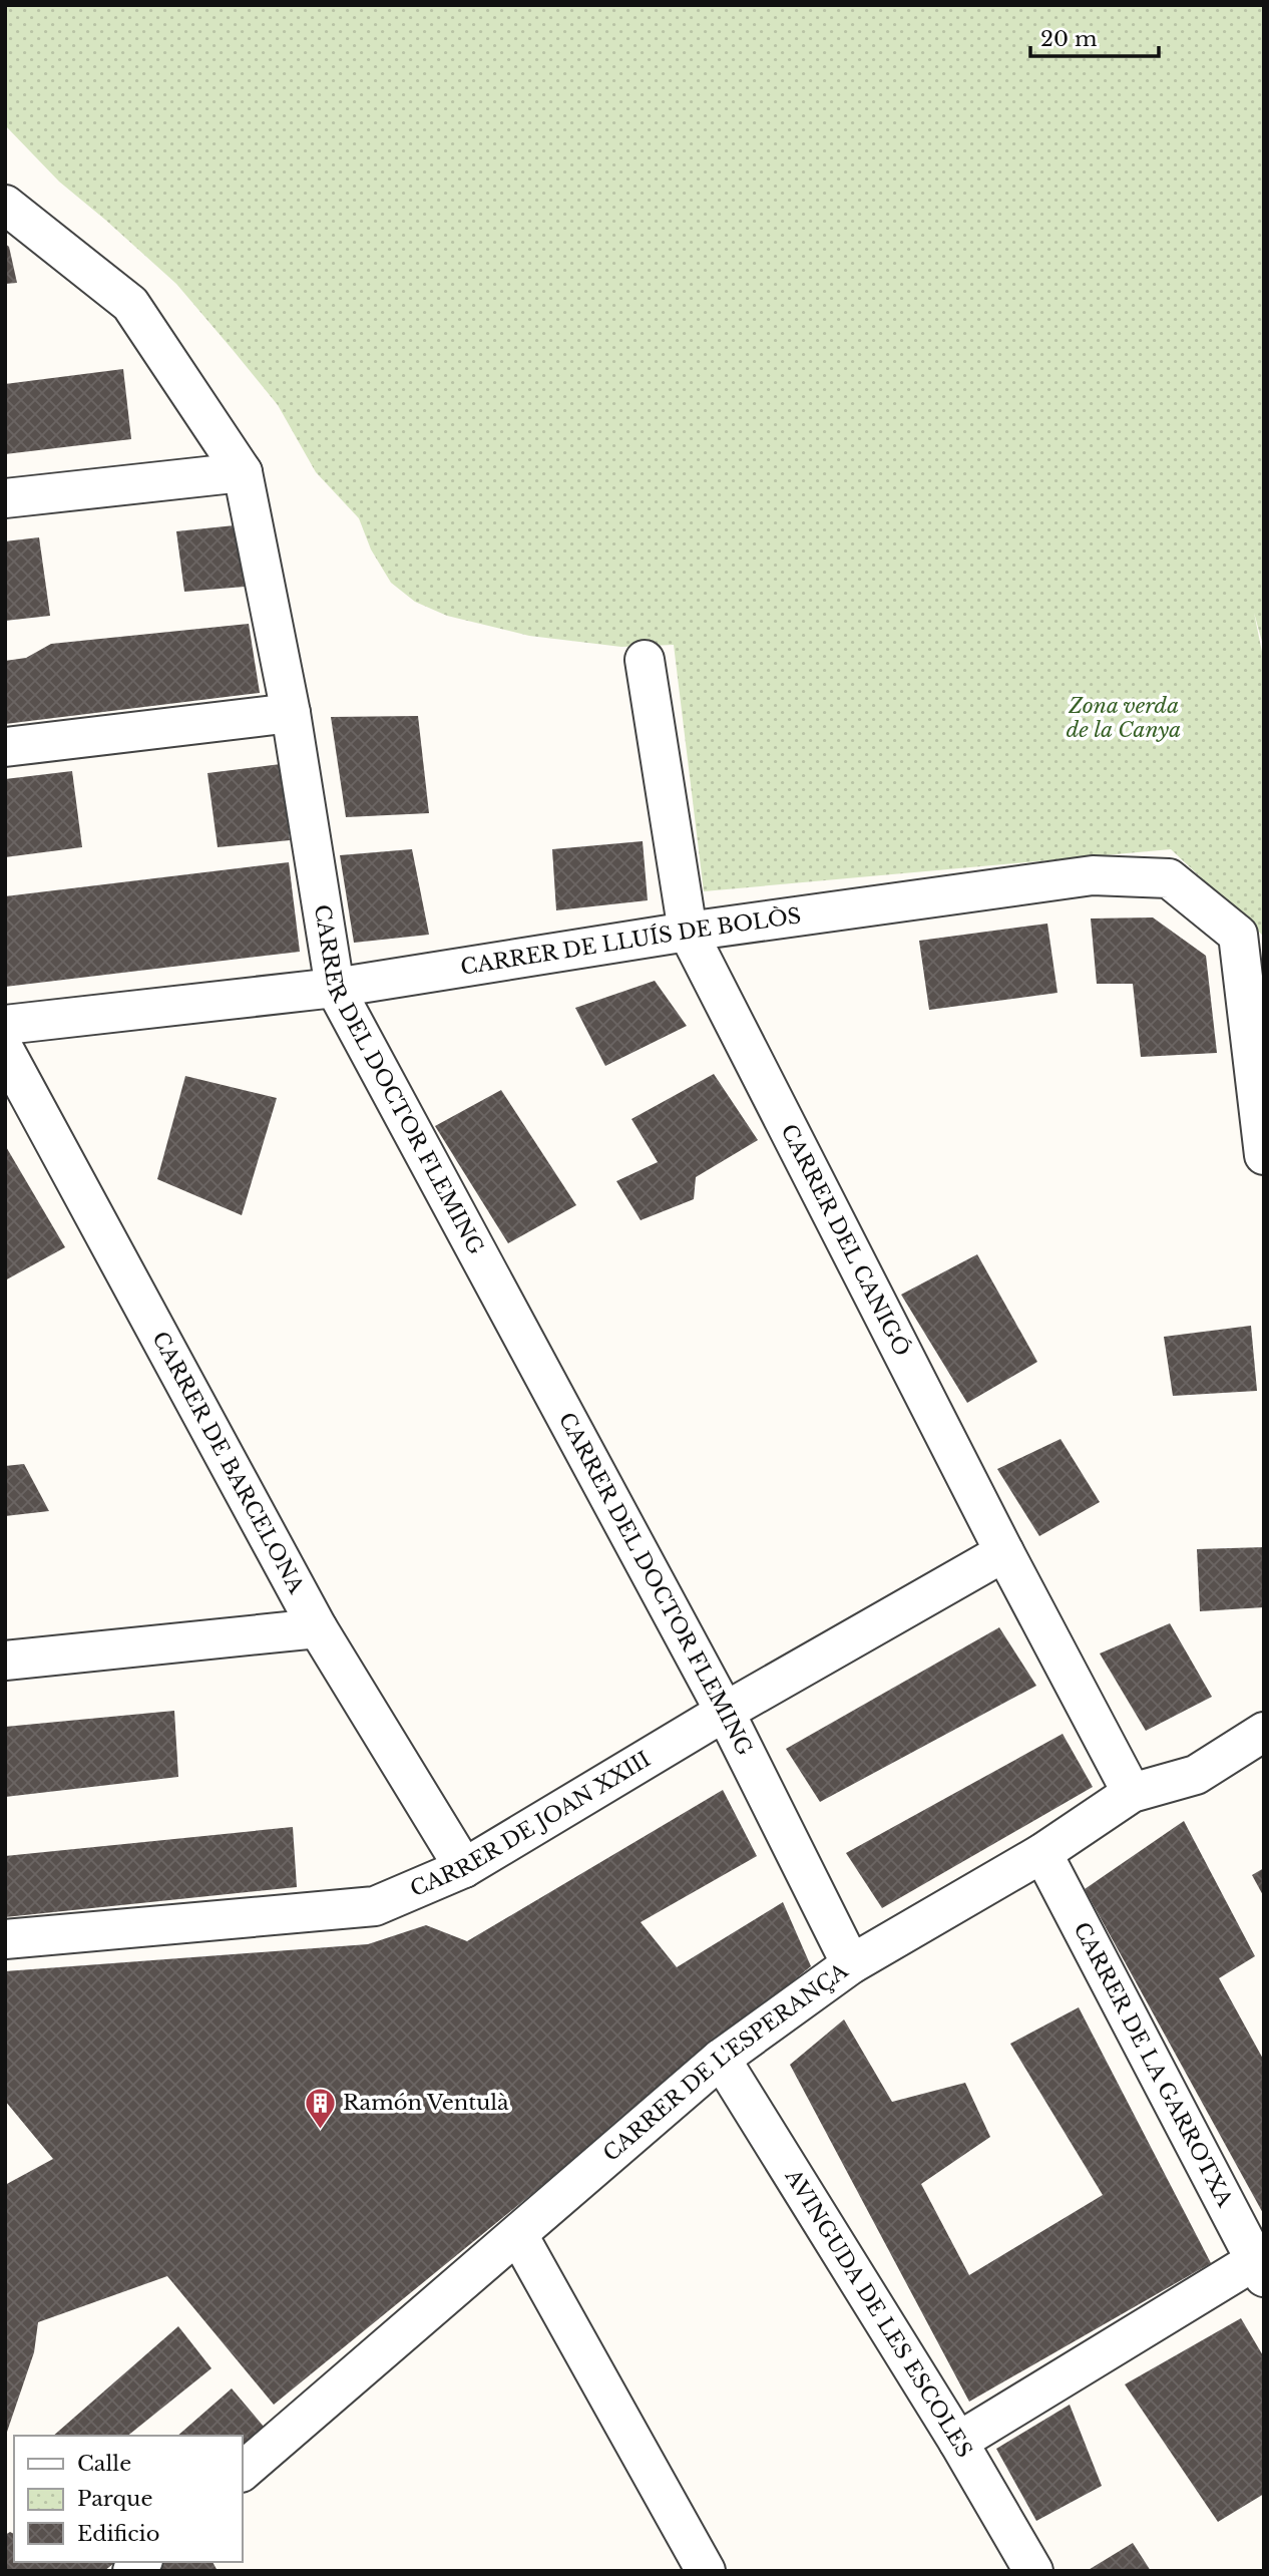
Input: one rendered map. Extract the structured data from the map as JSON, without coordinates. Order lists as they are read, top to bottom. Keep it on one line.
{"streets":{"street":["CARRER DE LLUÍS DE BOLÒS","CARRER DEL DOCTOR FLEMING","CARRER DEL CANIGÓ","CARRER DE BARCELONA","CARRER DE JOAN XXIII","CARRER DE L'ESPERANÇA","CARRER DE LA GARROTXA","AVINGUDA DE LES ESCOLES"]},"crossings":[["CARRER DE LLUÍS DE BOLÒS","CARRER DEL DOCTOR FLEMING"],["CARRER DE LLUÍS DE BOLÒS","CARRER DEL CANIGÓ"],["CARRER DEL DOCTOR FLEMING","CARRER DE JOAN XXIII"],["CARRER DEL DOCTOR FLEMING","CARRER DE L'ESPERANÇA"],["CARRER DEL CANIGÓ","CARRER DE JOAN XXIII"],["CARRER DEL CANIGÓ","CARRER DE L'ESPERANÇA"],["CARRER DE BARCELONA","CARRER DE JOAN XXIII"],["CARRER DE L'ESPERANÇA","CARRER DE LA GARROTXA"],["CARRER DE L'ESPERANÇA","AVINGUDA DE LES ESCOLES"]],"parks":["Zona verda de la Canya"],"places":{"building":["Ramón Ventulà"]},"legend":["Calle","Parque","Edificio"],"scale_bar":"20 m"}
